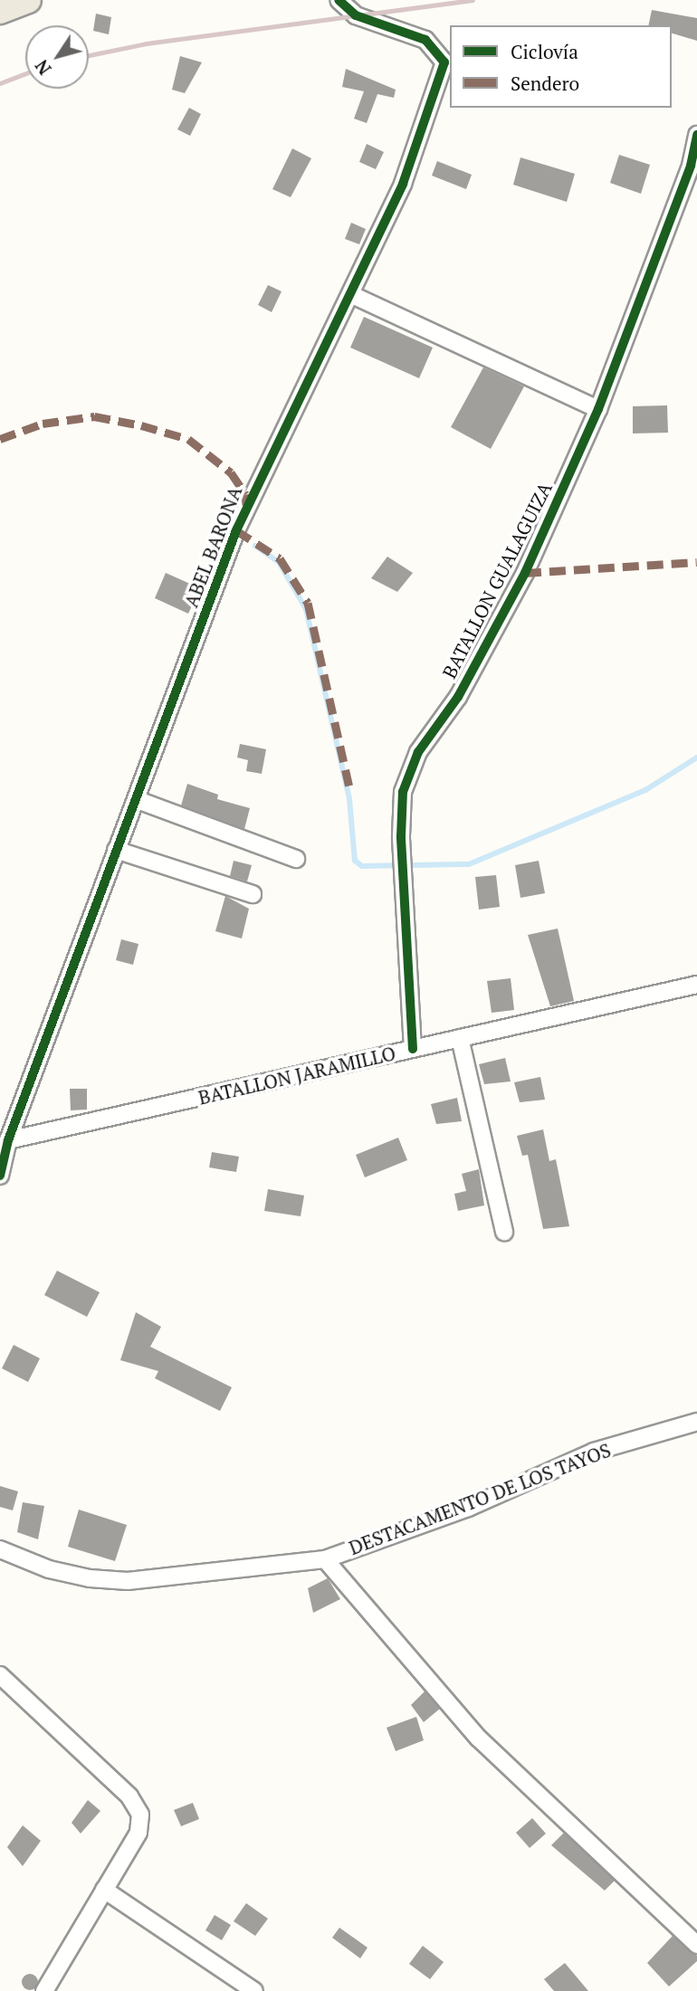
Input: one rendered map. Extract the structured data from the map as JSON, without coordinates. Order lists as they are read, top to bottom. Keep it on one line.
{"streets":{"street":["ABEL BARONA","BATALLON GUALAGUIZA","BATALLON JARAMILLO","DESTACAMENTO DE LOS TAYOS"]},"crossings":[["ABEL BARONA","BATALLON JARAMILLO"],["BATALLON GUALAGUIZA","BATALLON JARAMILLO"]],"legend":["Ciclovía","Sendero"],"north":"bottom left"}
